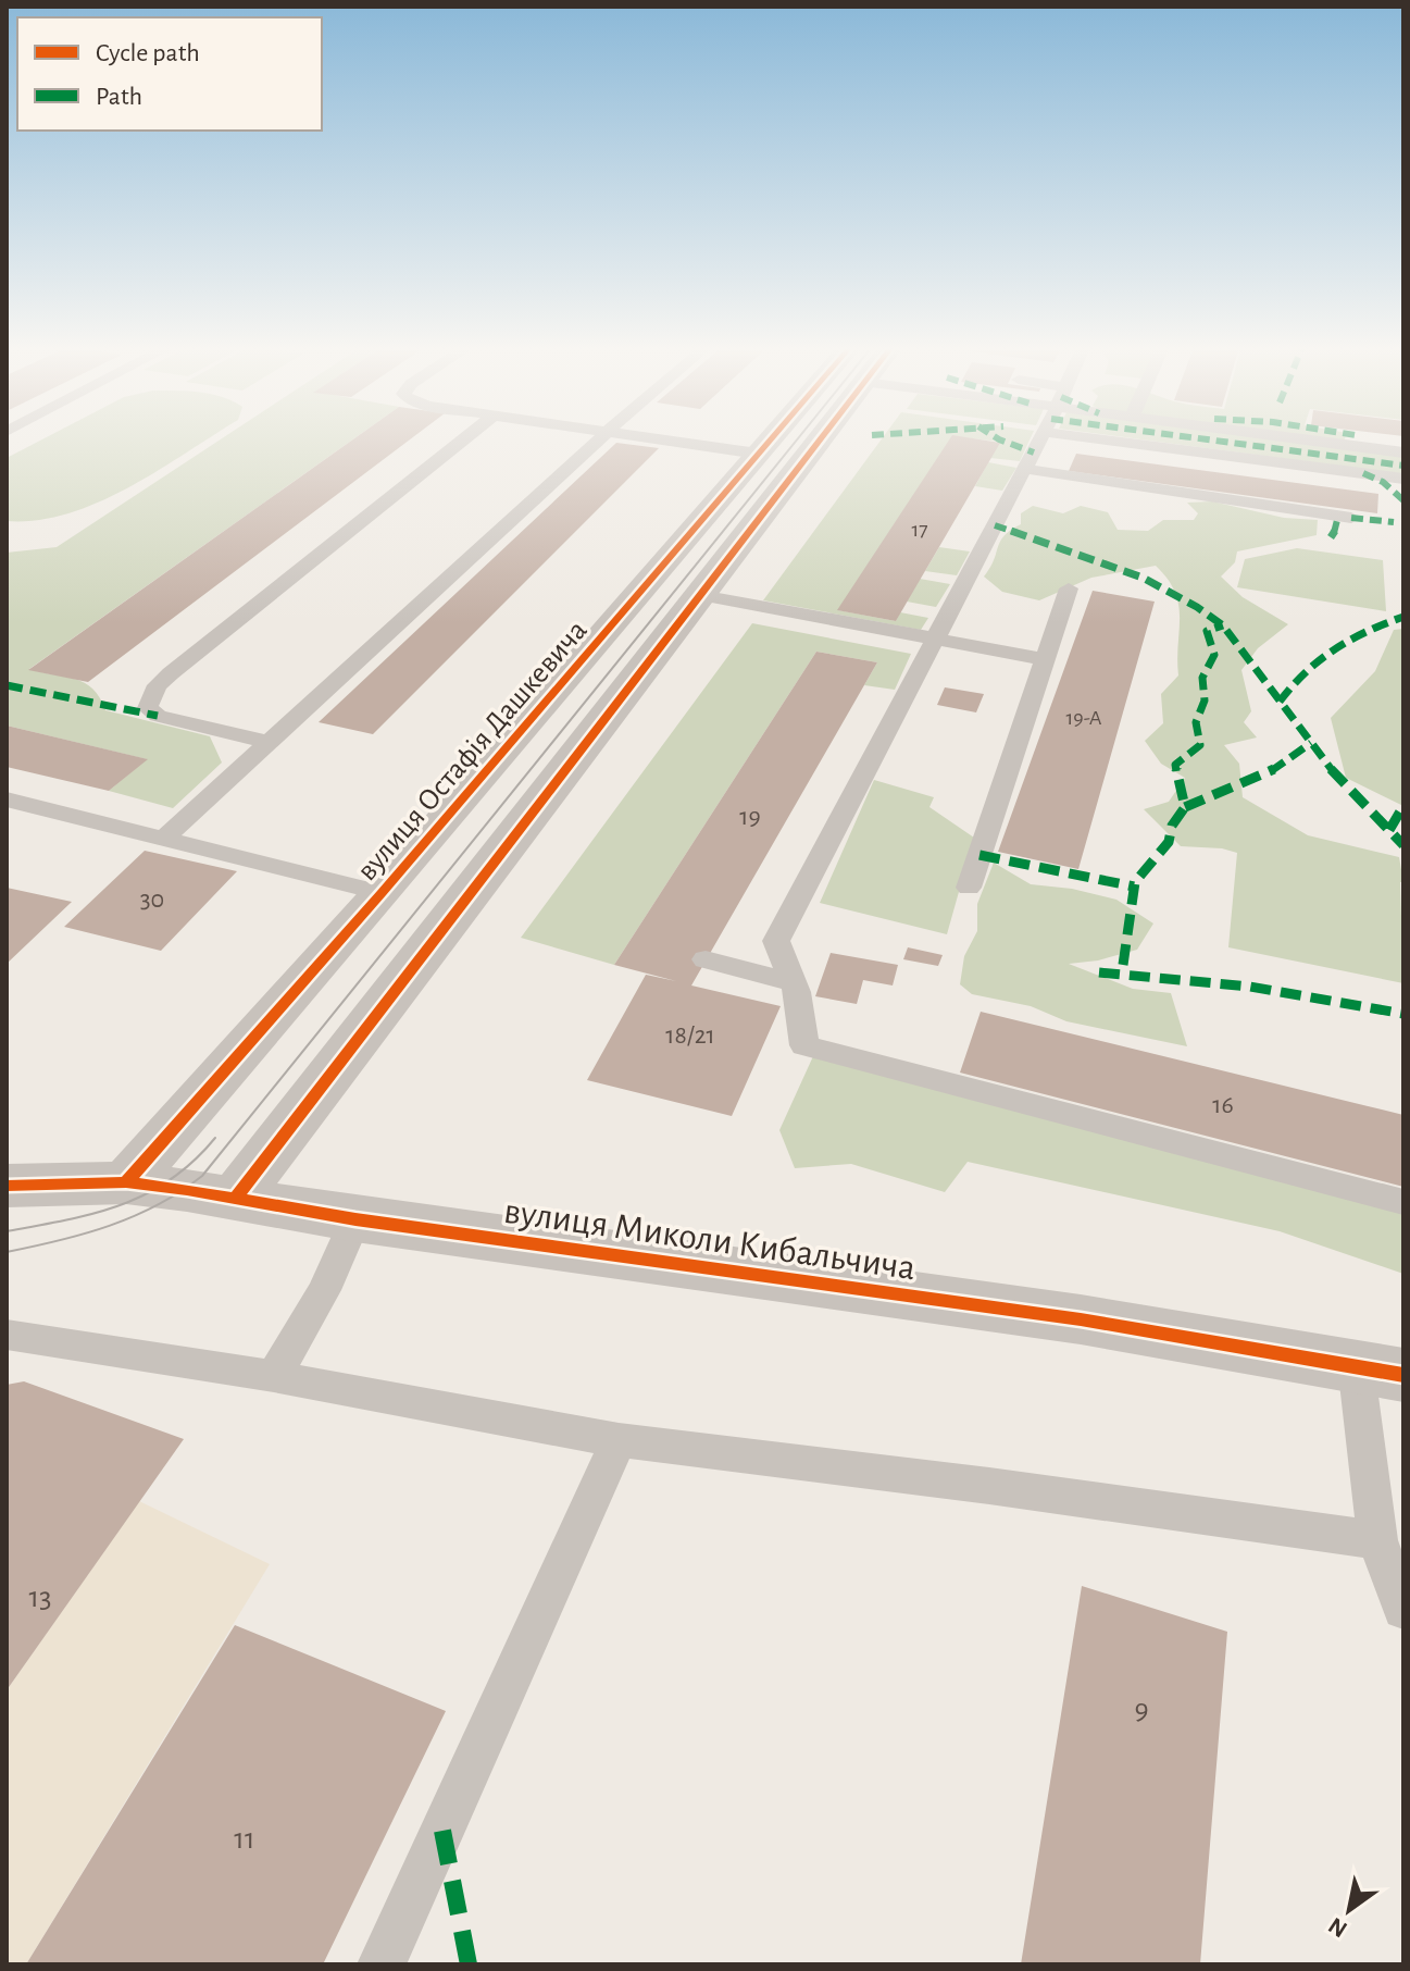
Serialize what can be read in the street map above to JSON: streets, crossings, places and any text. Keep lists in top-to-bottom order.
{
  "streets": {
    "street": ["вулиця Остафія Дашкевича", "вулиця Миколи Кибальчича"]
  },
  "crossings": [
    ["вулиця Остафія Дашкевича", "вулиця Миколи Кибальчича"]
  ],
  "house_numbers": [
    "17",
    "19-А",
    "19",
    "30",
    "18/21",
    "16",
    "13",
    "9",
    "11"
  ],
  "legend": ["Cycle path", "Path"],
  "north": "bottom left"
}
